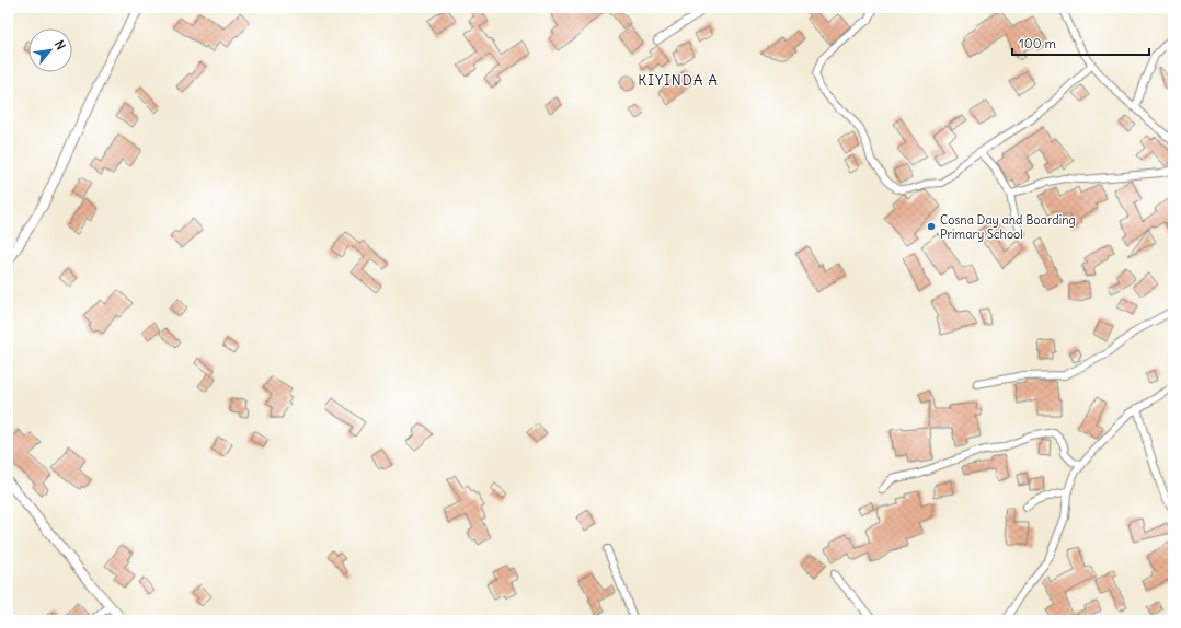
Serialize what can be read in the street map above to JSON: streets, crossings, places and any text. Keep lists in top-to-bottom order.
{
  "districts": ["KIYINDA A"],
  "places": ["Cosna Day and Boarding Primary School"],
  "scale_bar": "100 m",
  "north": "top right"
}
